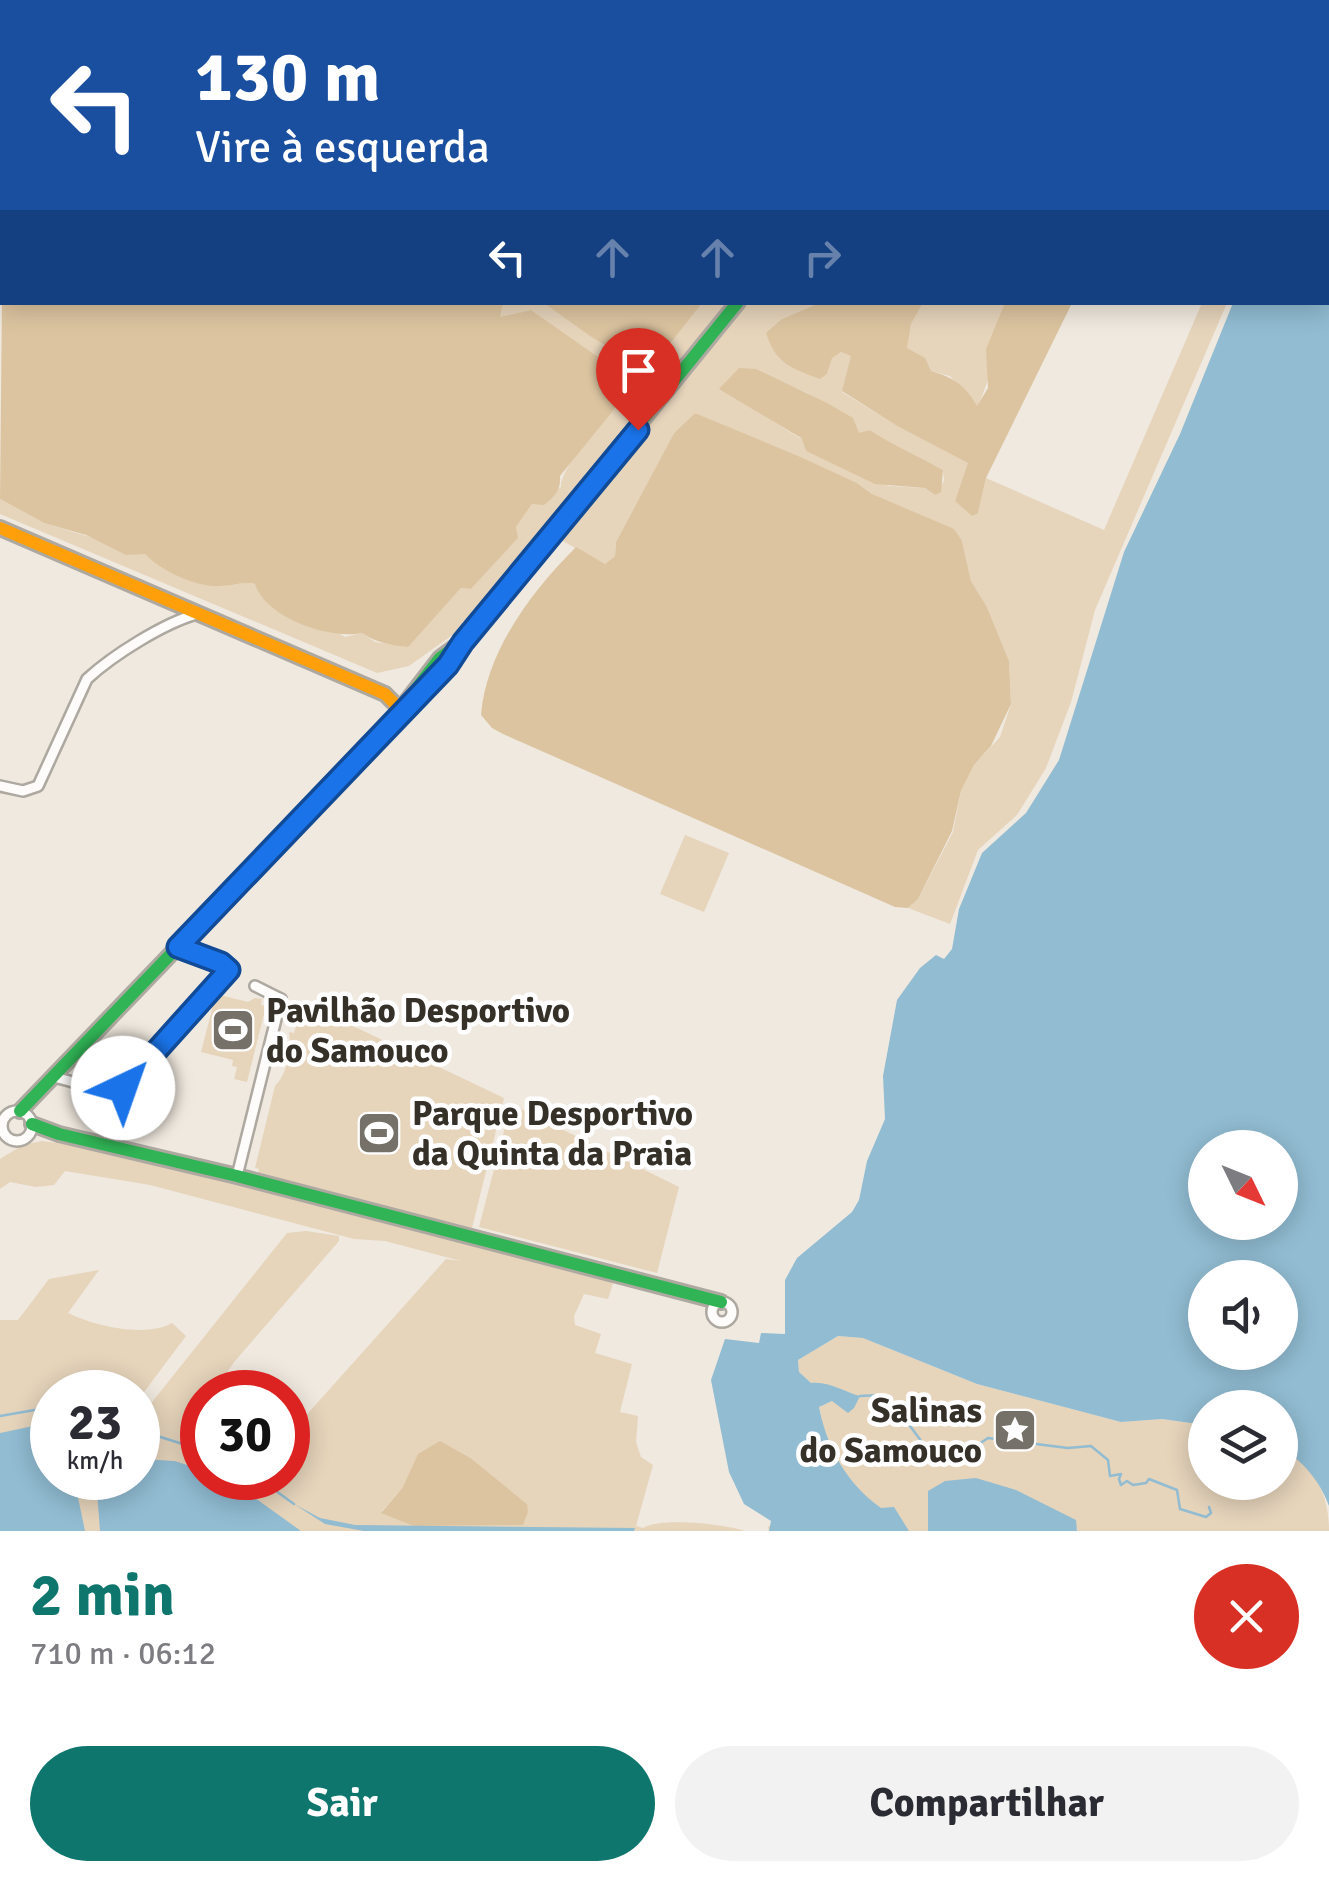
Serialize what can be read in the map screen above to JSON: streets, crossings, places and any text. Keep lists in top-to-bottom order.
{
  "places": {
    "sports": ["Pavilhão Desportivo do Samouco", "Parque Desportivo da Quinta da Praia"],
    "place": ["Salinas do Samouco"]
  },
  "north": "bottom right",
  "page": {
    "turn": ["130 m", "Vire à esquerda"],
    "speed": "23 km/h",
    "limit": "30",
    "heading": ["2 min", "710 m · 06:12"],
    "buttons": ["Sair", "Compartilhar"]
  }
}
